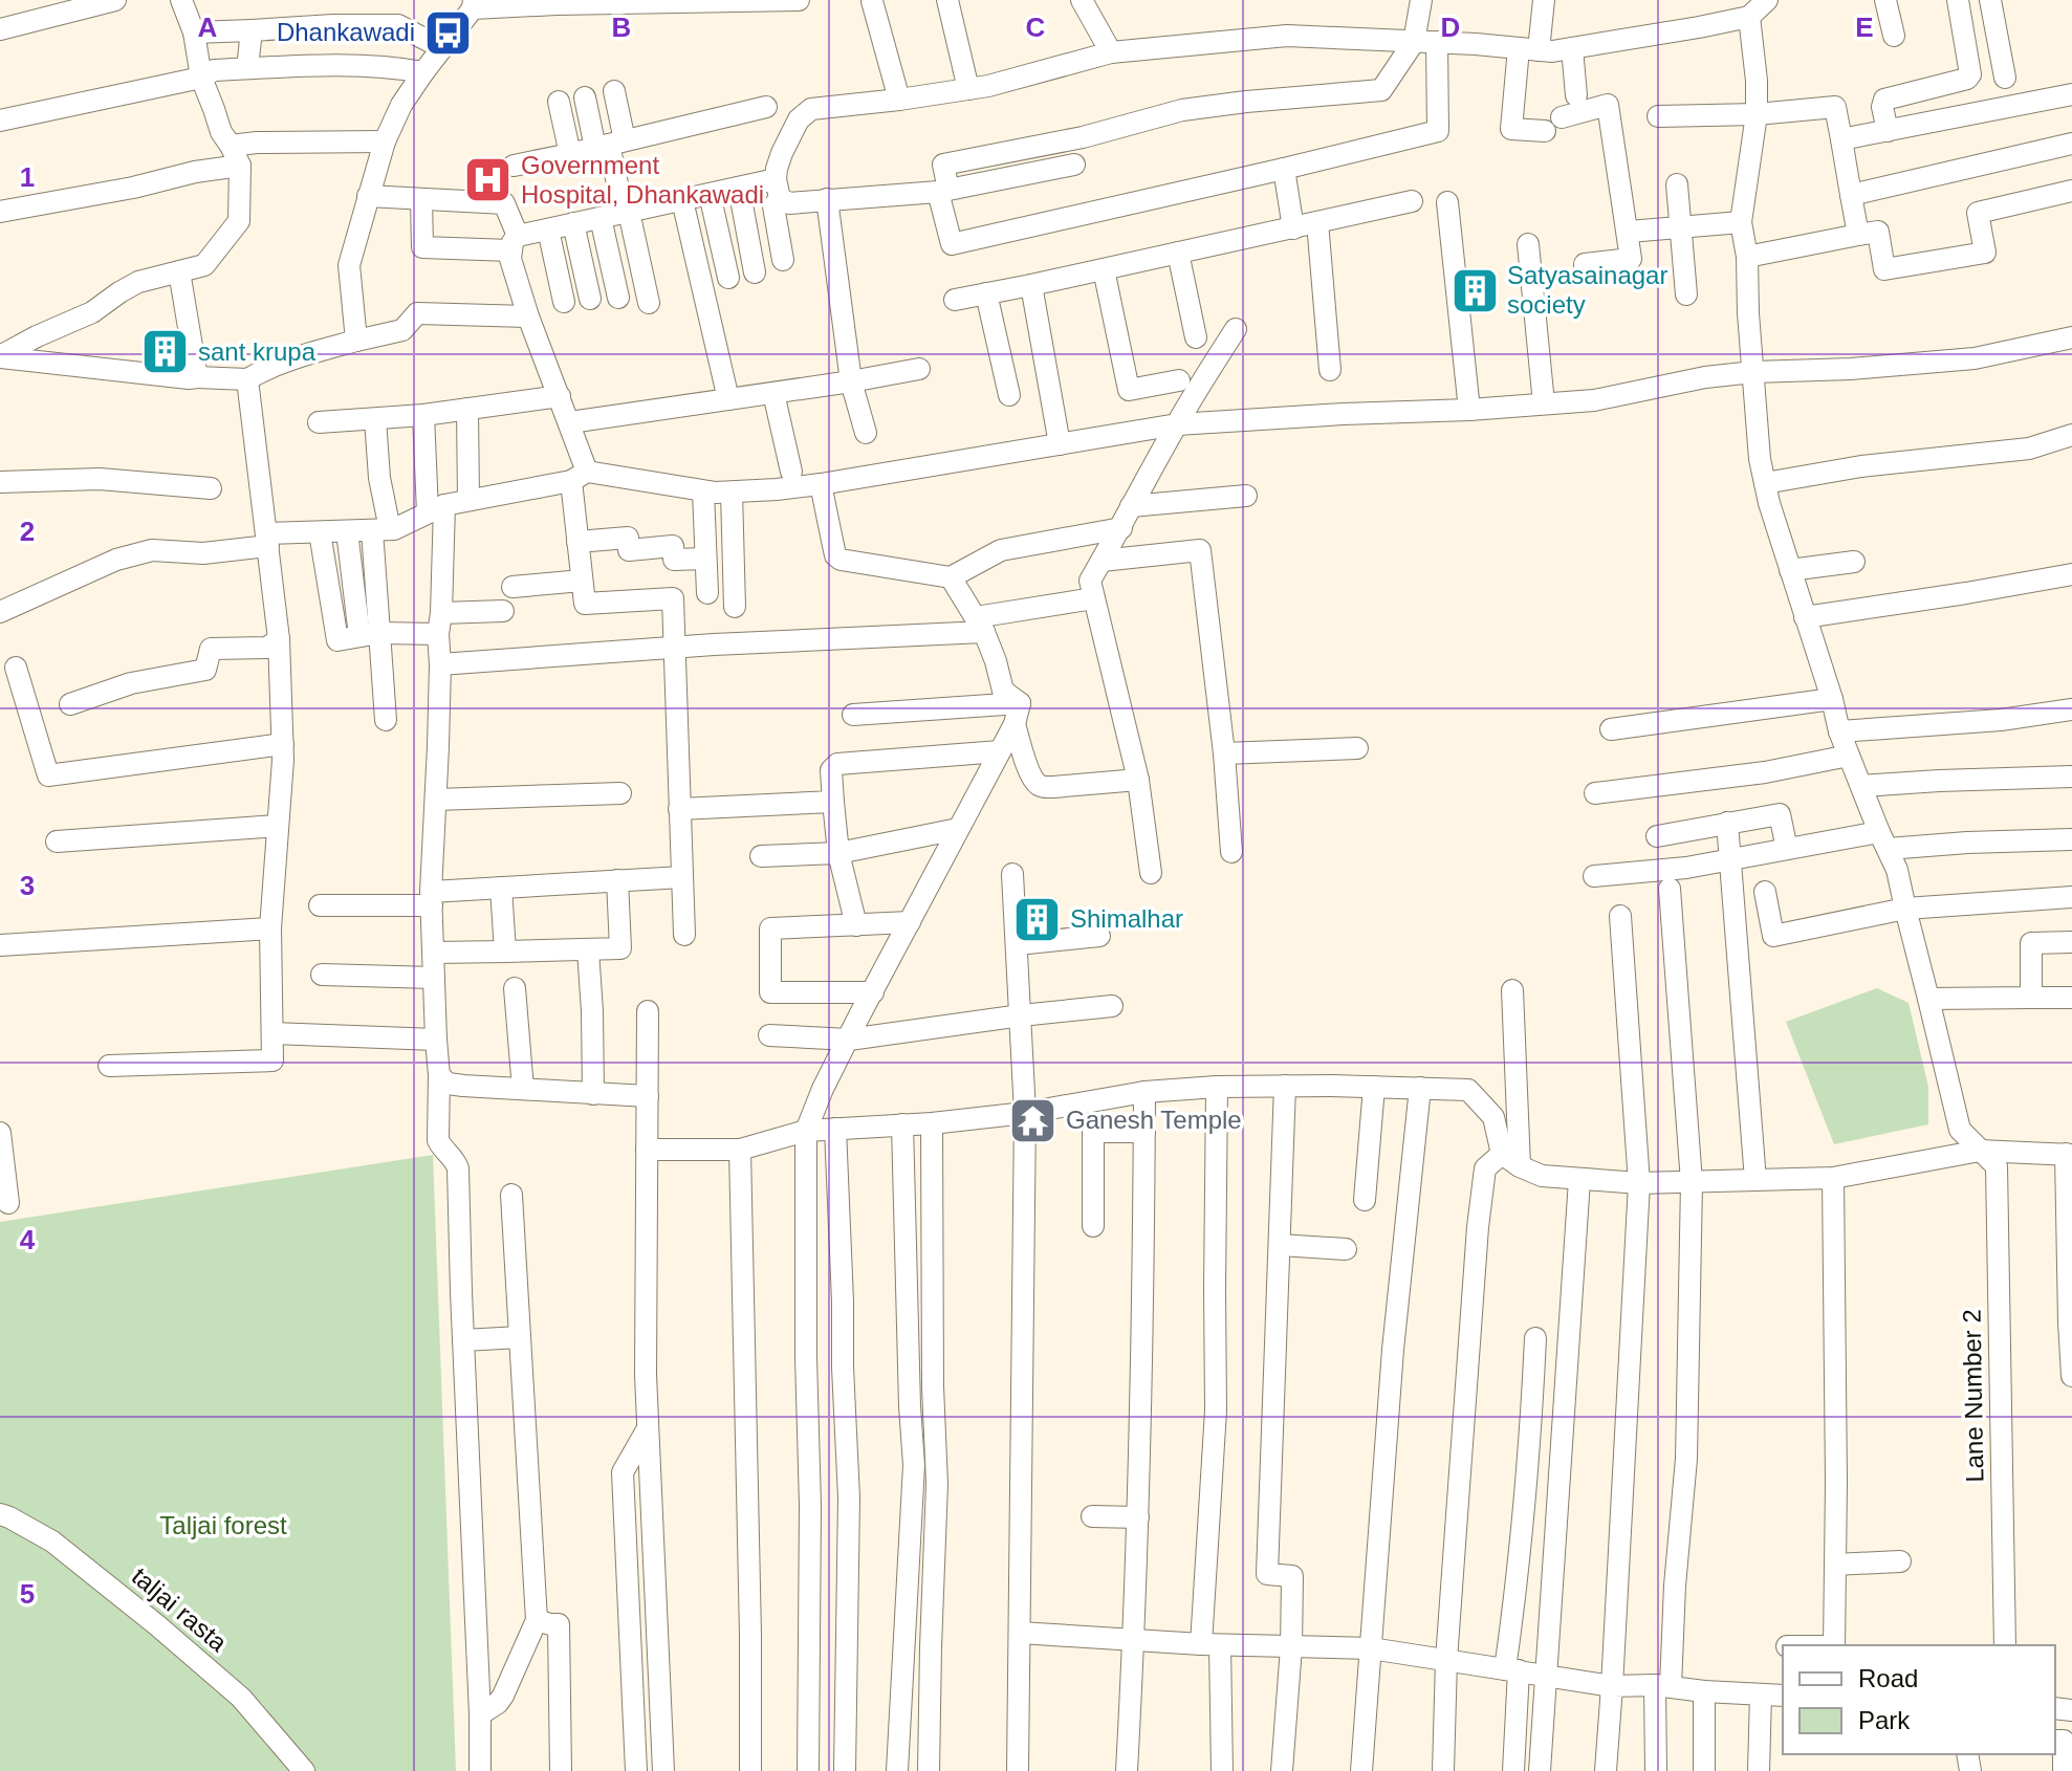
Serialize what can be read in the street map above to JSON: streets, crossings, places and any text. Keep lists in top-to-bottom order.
{
  "streets": {
    "street": ["Lane Number 2", "taljai rasta"]
  },
  "parks": ["Taljai forest"],
  "places": {
    "bus stop": ["Dhankawadi"],
    "hospital": ["Government Hospital, Dhankawadi"],
    "building": ["Satyasainagar society", "sant krupa", "Shimalhar"],
    "temple": ["Ganesh Temple"]
  },
  "legend": ["Road", "Park"],
  "grid": {
    "columns": [
      "A",
      "B",
      "C",
      "D",
      "E"
    ],
    "rows": [
      "1",
      "2",
      "3",
      "4",
      "5"
    ]
  }
}
